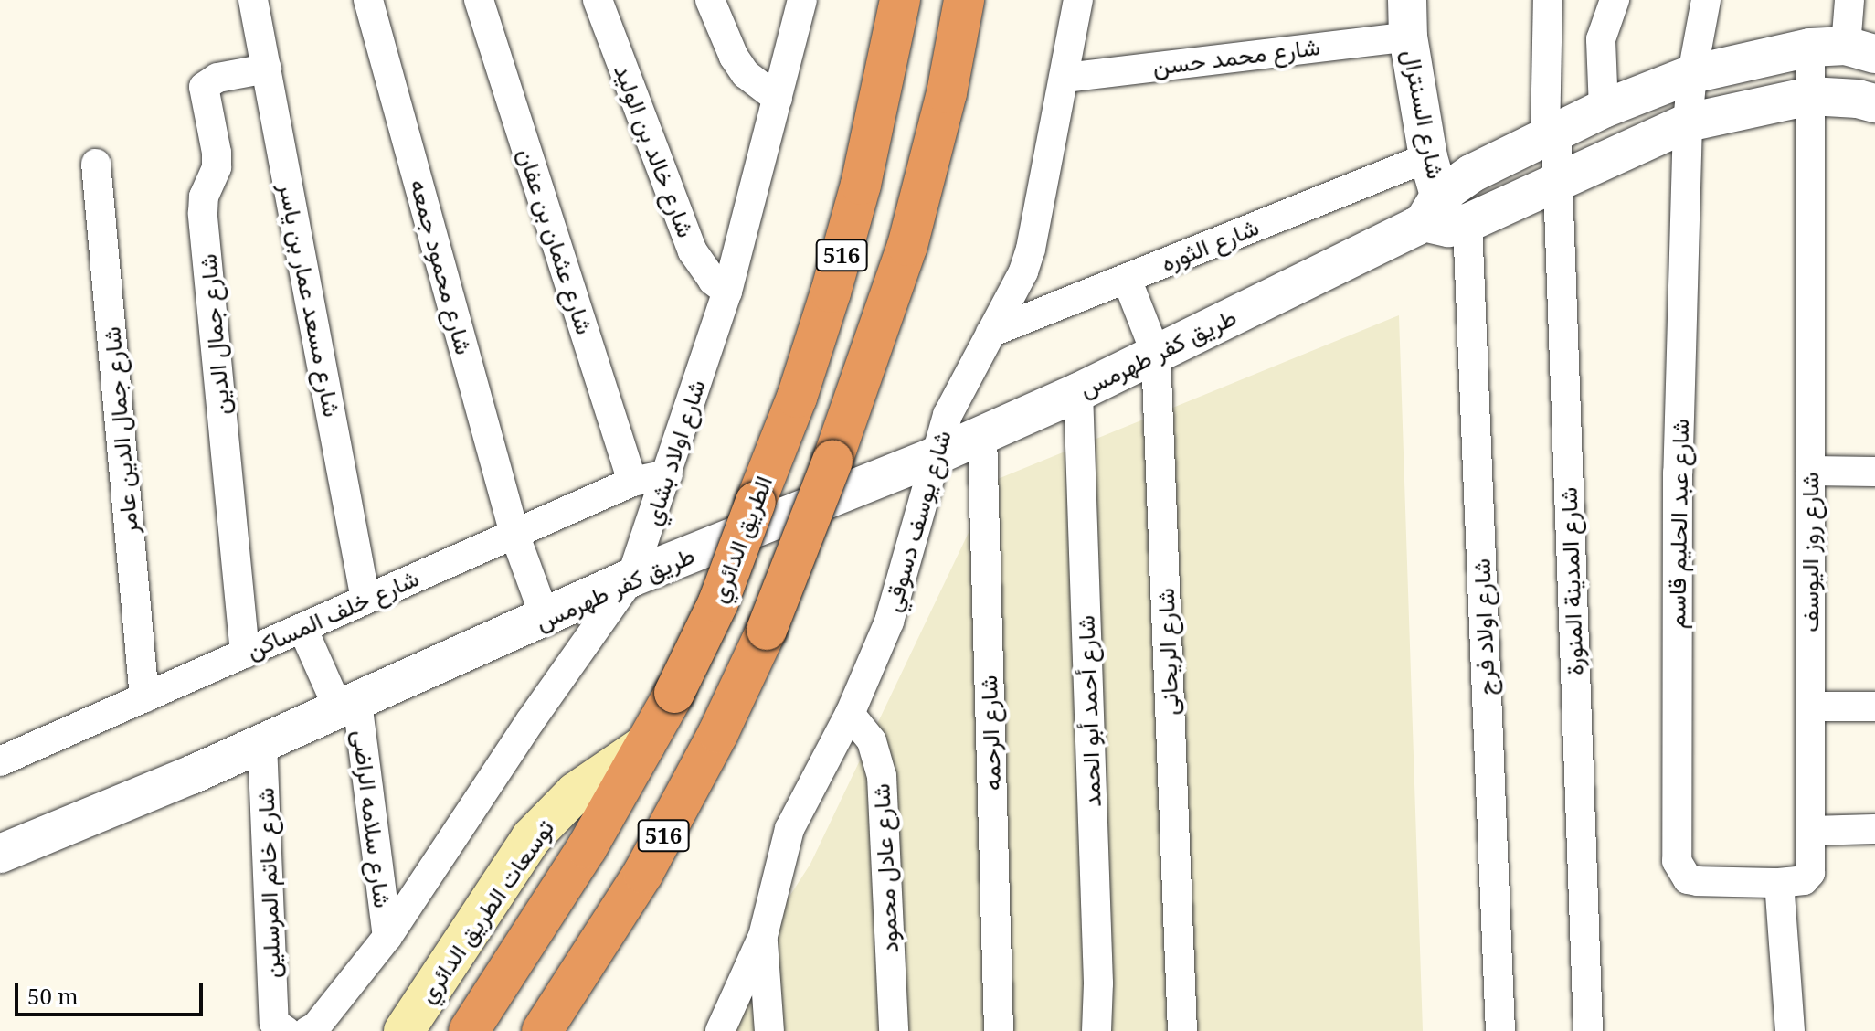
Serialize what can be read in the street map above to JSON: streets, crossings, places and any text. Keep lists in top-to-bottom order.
{
  "streets": {
    "highway": ["516", "الطريق الدائري"],
    "main road": ["توسعات الطريق الدائري"],
    "street": [
      "شارع محمد حسن",
      "شارع السنترال",
      "شارع خالد بن الوليد",
      "شارع عثمان بن عفان",
      "شارع الثوره",
      "شارع محمود جمعه",
      "شارع مسعد عمار بن ياسر",
      "شارع جمال الدين",
      "طريق كفر طهرمس",
      "شارع جمال الدين عامر",
      "شارع اولاد بشاي",
      "شارع يوسف دسوقي",
      "شارع عبد الحليم قاسم",
      "شارع روز اليوسف",
      "شارع المدينة المنورة",
      "شارع خلف المساكن",
      "شارع اولاد فرج",
      "شارع الريحانى",
      "شارع أحمد أبو الحمد",
      "شارع الرحمه",
      "شارع سلامه الراضى",
      "شارع عادل محمود",
      "شارع خاتم المرسلين"
    ]
  },
  "crossings": [
    ["شارع محمد حسن", "شارع السنترال"],
    ["شارع محمد حسن", "شارع يوسف دسوقي"],
    ["شارع السنترال", "شارع الثوره"],
    ["شارع السنترال", "طريق كفر طهرمس"],
    ["شارع السنترال", "شارع اولاد فرج"],
    ["شارع خالد بن الوليد", "شارع اولاد بشاي"],
    ["شارع عثمان بن عفان", "شارع خلف المساكن"],
    ["شارع الثوره", "شارع يوسف دسوقي"],
    ["شارع الثوره", "شارع الريحانى"],
    ["شارع محمود جمعه", "طريق كفر طهرمس"],
    ["شارع محمود جمعه", "شارع خلف المساكن"],
    ["شارع مسعد عمار بن ياسر", "شارع جمال الدين"],
    ["شارع مسعد عمار بن ياسر", "شارع خلف المساكن"],
    ["شارع جمال الدين", "شارع خلف المساكن"],
    ["طريق كفر طهرمس", "شارع اولاد بشاي"],
    ["طريق كفر طهرمس", "شارع يوسف دسوقي"],
    ["طريق كفر طهرمس", "شارع عبد الحليم قاسم"],
    ["طريق كفر طهرمس", "شارع روز اليوسف"],
    ["طريق كفر طهرمس", "شارع المدينة المنورة"],
    ["طريق كفر طهرمس", "شارع اولاد فرج"],
    ["طريق كفر طهرمس", "شارع الريحانى"],
    ["طريق كفر طهرمس", "شارع أحمد أبو الحمد"],
    ["طريق كفر طهرمس", "شارع الرحمه"],
    ["طريق كفر طهرمس", "شارع سلامه الراضى"],
    ["طريق كفر طهرمس", "شارع خاتم المرسلين"],
    ["شارع جمال الدين عامر", "شارع خلف المساكن"],
    ["شارع اولاد بشاي", "شارع خلف المساكن"],
    ["شارع اولاد بشاي", "شارع سلامه الراضى"],
    ["شارع يوسف دسوقي", "شارع عادل محمود"],
    ["شارع عبد الحليم قاسم", "شارع روز اليوسف"],
    ["الطريق الدائري", "توسعات الطريق الدائري"],
    ["شارع خلف المساكن", "شارع سلامه الراضى"]
  ],
  "scale_bar": "50 m"
}
